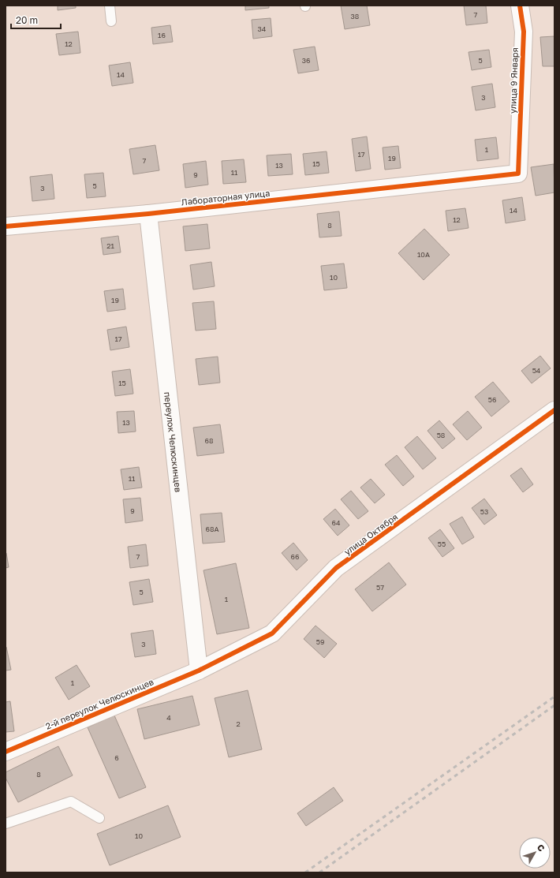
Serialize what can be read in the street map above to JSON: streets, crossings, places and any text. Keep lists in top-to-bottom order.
{
  "streets": {
    "street": [
      "улица 9 Января",
      "Лабораторная улица",
      "переулок Челюскинцев",
      "улица Октября",
      "2-й переулок Челюскинцев"
    ]
  },
  "crossings": [
    ["улица 9 Января", "Лабораторная улица"],
    ["Лабораторная улица", "переулок Челюскинцев"],
    ["переулок Челюскинцев", "улица Октября"],
    ["переулок Челюскинцев", "2-й переулок Челюскинцев"],
    ["улица Октября", "2-й переулок Челюскинцев"]
  ],
  "house_numbers": [
    "7",
    "38",
    "34",
    "16",
    "12",
    "36",
    "5",
    "14",
    "3",
    "1",
    "17",
    "19",
    "7",
    "15",
    "13",
    "11",
    "9",
    "5",
    "3",
    "14",
    "12",
    "8",
    "21",
    "10А",
    "10",
    "19",
    "17",
    "54",
    "15",
    "56",
    "13",
    "58",
    "68",
    "11",
    "9",
    "53",
    "64",
    "68А",
    "55",
    "7",
    "66",
    "57",
    "5",
    "1",
    "59",
    "3",
    "1",
    "4",
    "2",
    "6",
    "8",
    "10"
  ],
  "scale_bar": "20 m",
  "north": "top right"
}
